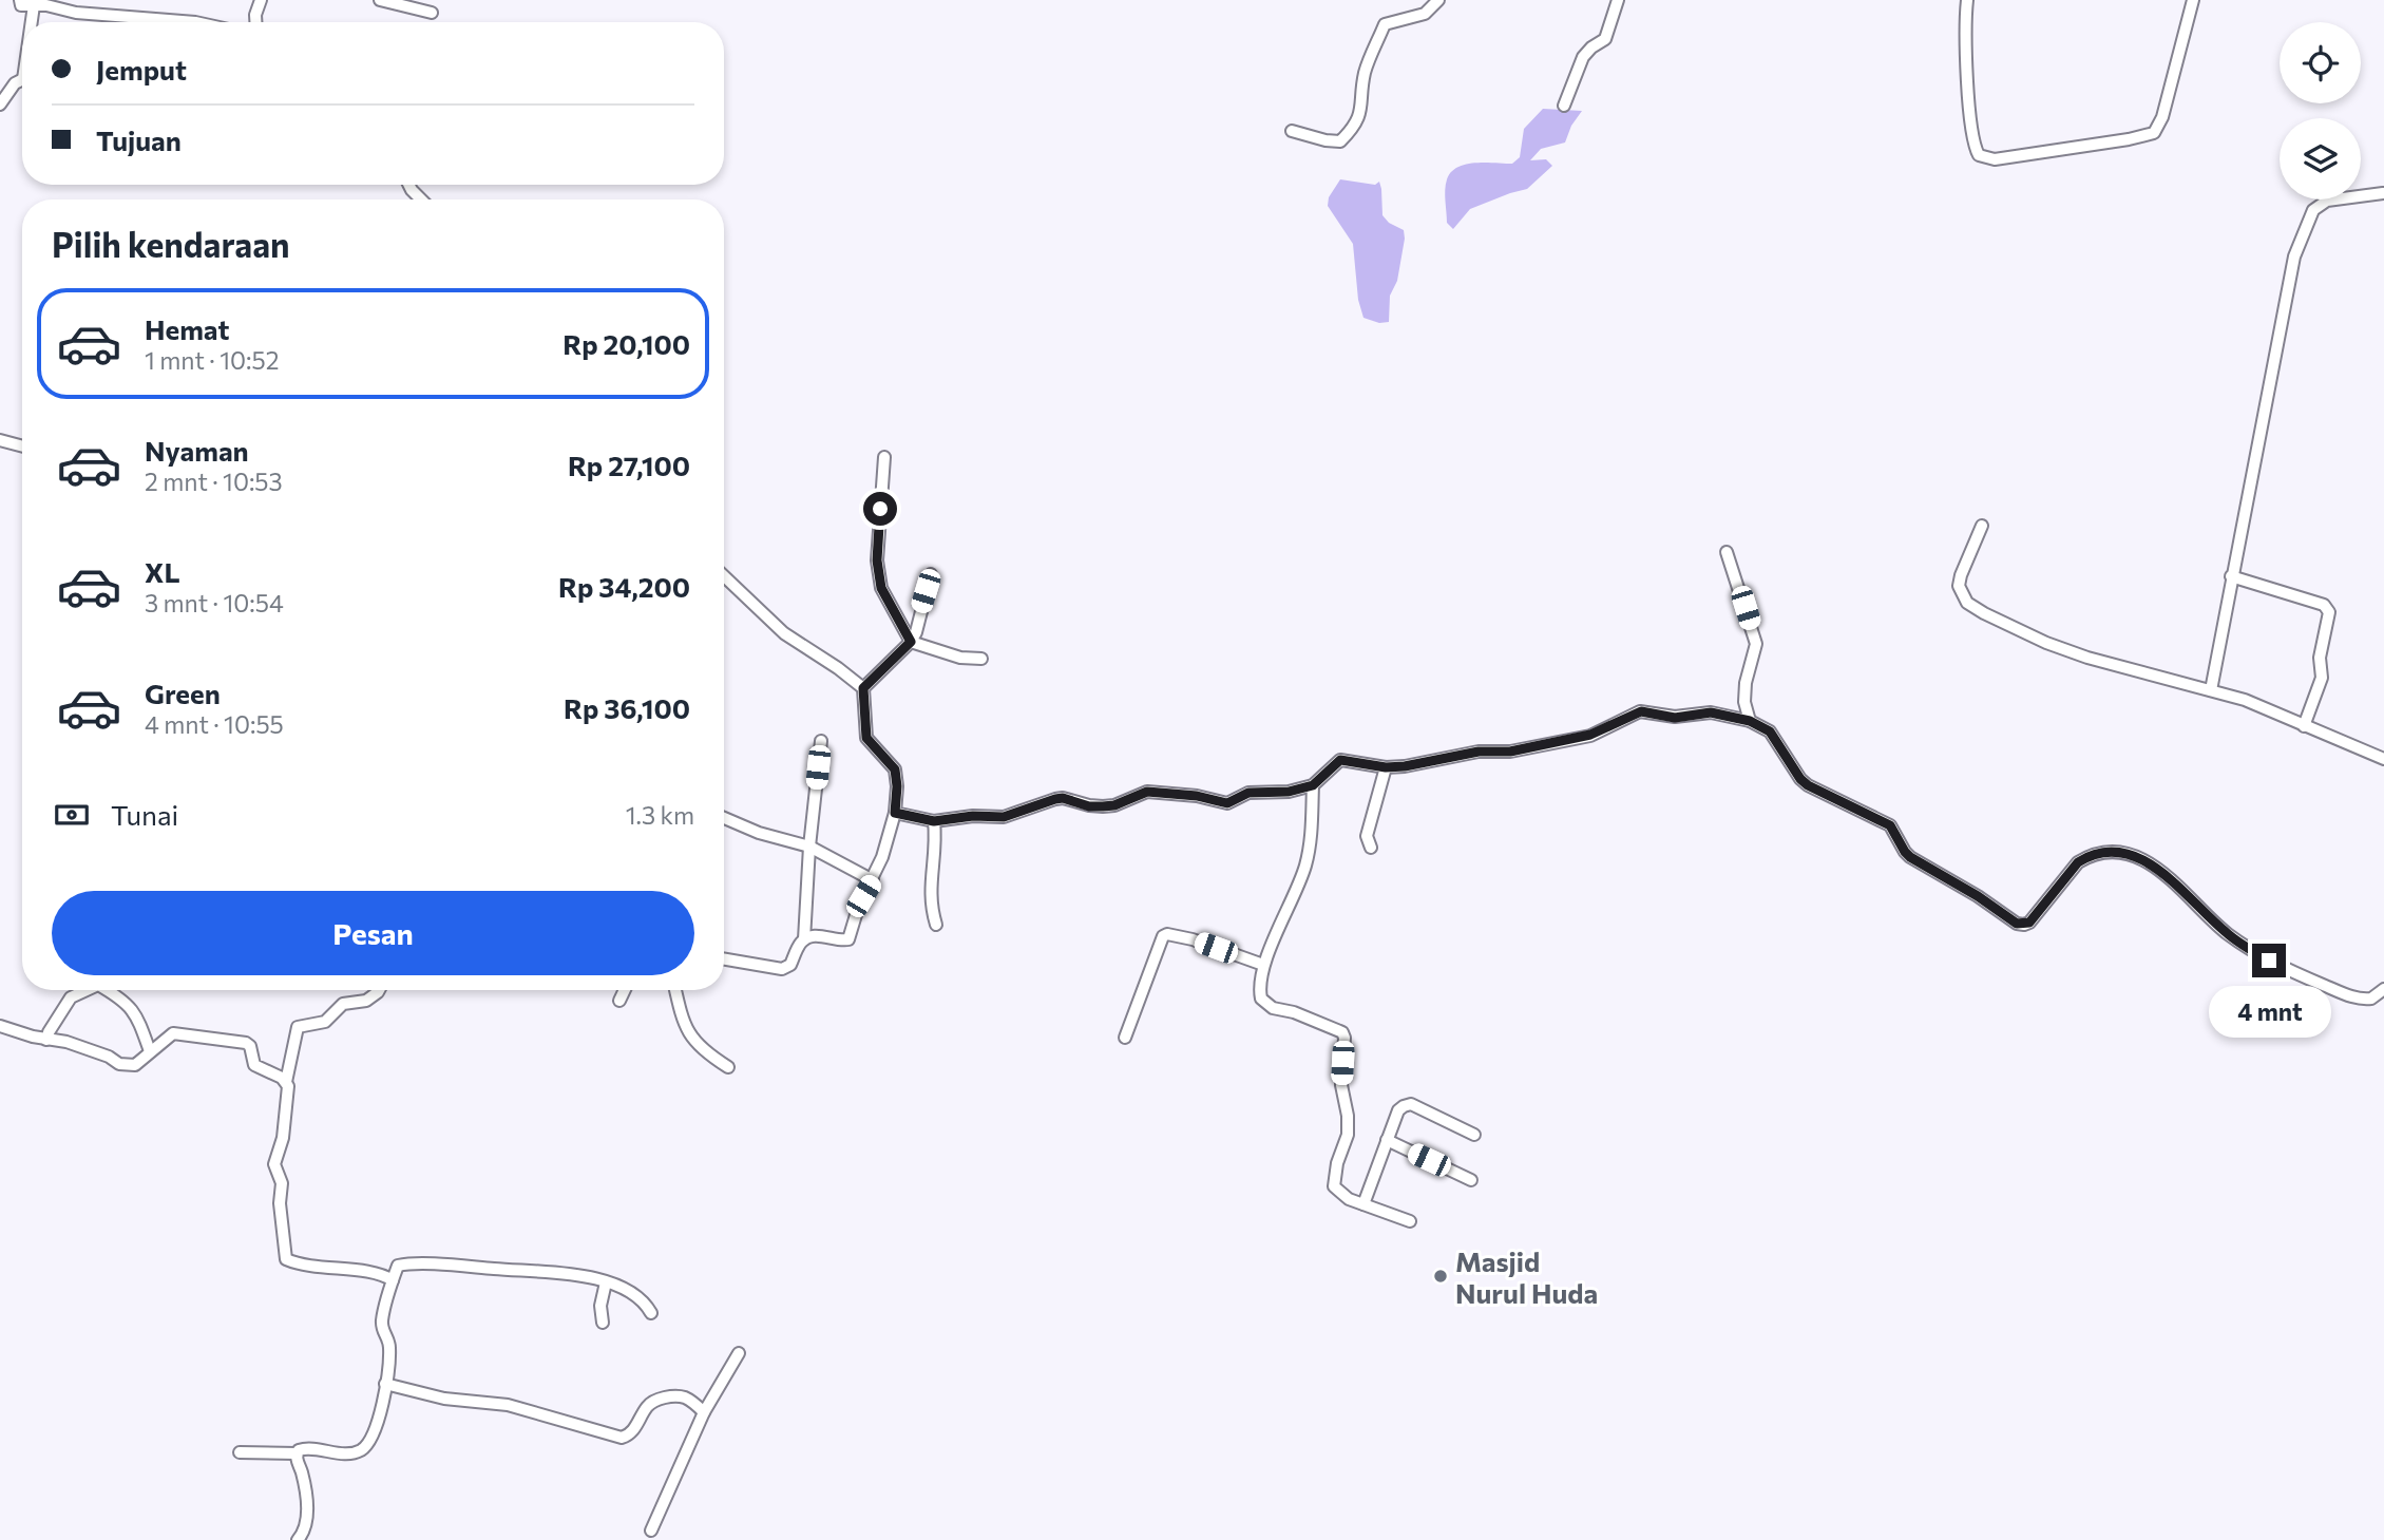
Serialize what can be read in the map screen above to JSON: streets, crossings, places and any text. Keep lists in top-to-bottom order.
{
  "places": ["Masjid Nurul Huda"],
  "page": {
    "banner": ["Jemput", "Tujuan"],
    "heading": "Pilih kendaraan",
    "list": [
      {
        "name": "Hemat",
        "note": "1 mnt · 10:52",
        "value": "Rp 20,100"
      },
      {
        "name": "Nyaman",
        "note": "2 mnt · 10:53",
        "value": "Rp 27,100"
      },
      {
        "name": "XL",
        "note": "3 mnt · 10:54",
        "value": "Rp 34,200"
      },
      {
        "name": "Green",
        "note": "4 mnt · 10:55",
        "value": "Rp 36,100"
      }
    ],
    "pay": ["Tunai", "1.3 km"],
    "buttons": "Pesan",
    "bubble": "4 mnt"
  }
}
